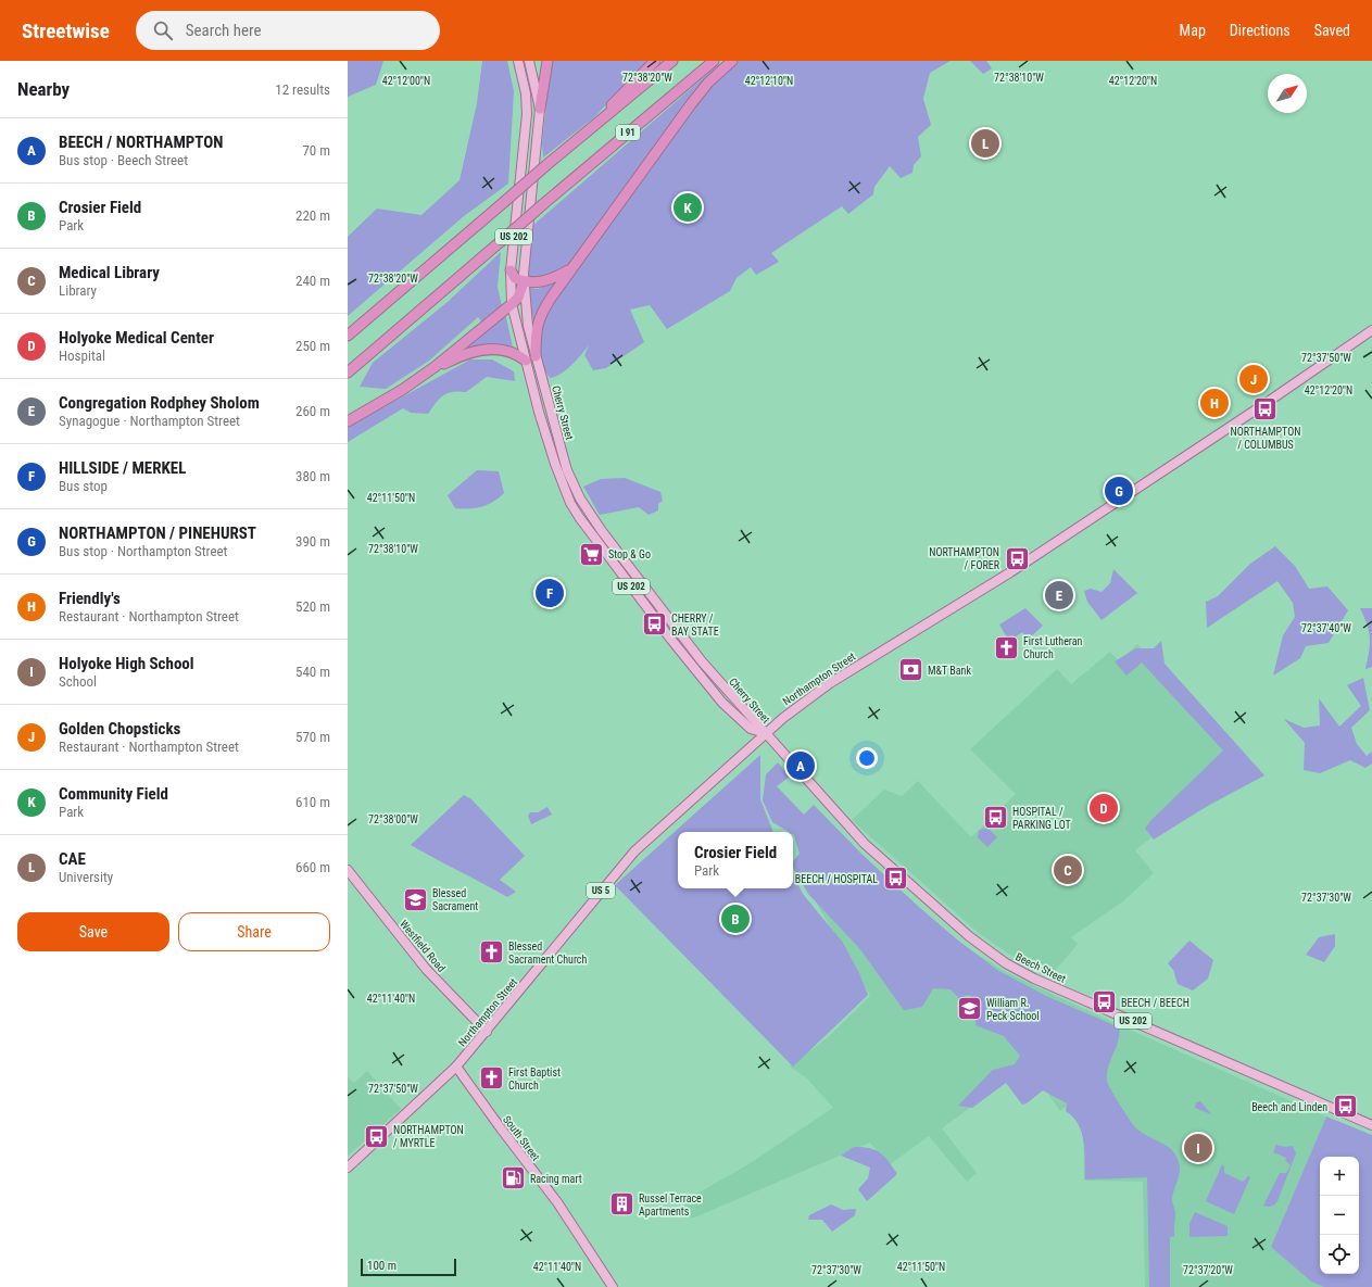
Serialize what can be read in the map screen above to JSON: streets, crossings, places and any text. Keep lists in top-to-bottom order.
{
  "streets": {
    "highway": ["I 91"],
    "main road": [
      "US 202",
      "Cherry Street",
      "Northampton Street",
      "US 5",
      "Westfield Road",
      "Beech Street",
      "South Street"
    ]
  },
  "crossings": [
    ["Cherry Street", "Northampton Street"],
    ["Cherry Street", "Beech Street"],
    ["Northampton Street", "Westfield Road"],
    ["Northampton Street", "Beech Street"],
    ["Northampton Street", "South Street"]
  ],
  "places": {
    "bus stop": [
      "NORTHAMPTON / COLUMBUS",
      "NORTHAMPTON / FORER",
      "CHERRY / BAY STATE",
      "HOSPITAL / PARKING LOT",
      "BEECH / HOSPITAL",
      "BEECH / BEECH",
      "Beech and Linden",
      "NORTHAMPTON / MYRTLE"
    ],
    "supermarket": ["Stop & Go"],
    "church": ["First Lutheran Church", "Blessed Sacrament Church", "First Baptist Church"],
    "bank": ["M&T Bank"],
    "school or university": ["Blessed Sacrament", "William R. Peck School"],
    "fuel station": ["Racing mart"],
    "building": ["Russel Terrace Apartments"]
  },
  "scale_bar": "100 m",
  "north": "top right",
  "page": {
    "header": "Streetwise",
    "search": "Search here",
    "nav": ["Map", "Directions", "Saved"],
    "heading": ["Nearby", "12 results"],
    "list": [
      {
        "mark": "A",
        "name": "BEECH / NORTHAMPTON",
        "note": "Bus stop · Beech Street",
        "value": "70 m"
      },
      {
        "mark": "B",
        "name": "Crosier Field",
        "note": "Park",
        "value": "220 m"
      },
      {
        "mark": "C",
        "name": "Medical Library",
        "note": "Library",
        "value": "240 m"
      },
      {
        "mark": "D",
        "name": "Holyoke Medical Center",
        "note": "Hospital",
        "value": "250 m"
      },
      {
        "mark": "E",
        "name": "Congregation Rodphey Sholom",
        "note": "Synagogue · Northampton Street",
        "value": "260 m"
      },
      {
        "mark": "F",
        "name": "HILLSIDE / MERKEL",
        "note": "Bus stop",
        "value": "380 m"
      },
      {
        "mark": "G",
        "name": "NORTHAMPTON / PINEHURST",
        "note": "Bus stop · Northampton Street",
        "value": "390 m"
      },
      {
        "mark": "H",
        "name": "Friendly's",
        "note": "Restaurant · Northampton Street",
        "value": "520 m"
      },
      {
        "mark": "I",
        "name": "Holyoke High School",
        "note": "School",
        "value": "540 m"
      },
      {
        "mark": "J",
        "name": "Golden Chopsticks",
        "note": "Restaurant · Northampton Street",
        "value": "570 m"
      },
      {
        "mark": "K",
        "name": "Community Field",
        "note": "Park",
        "value": "610 m"
      },
      {
        "mark": "L",
        "name": "CAE",
        "note": "University",
        "value": "660 m"
      }
    ],
    "pins": [
      "L",
      "K",
      "J",
      "H",
      "G",
      "F",
      "E",
      "A",
      "D",
      "C",
      "B",
      "I"
    ],
    "popup": ["Crosier Field", "Park"],
    "buttons": ["Save", "Share"],
    "map_buttons": ["+", "−"],
    "scale": "100 m"
  },
  "coordinates": [
    "72°38'20\"W",
    "72°38'10\"W",
    "42°12'00\"N",
    "42°12'10\"N",
    "42°12'20\"N",
    "72°37'50\"W",
    "42°11'50\"N",
    "72°37'40\"W",
    "72°38'00\"W",
    "72°37'30\"W",
    "42°11'40\"N",
    "72°37'20\"W"
  ]
}
